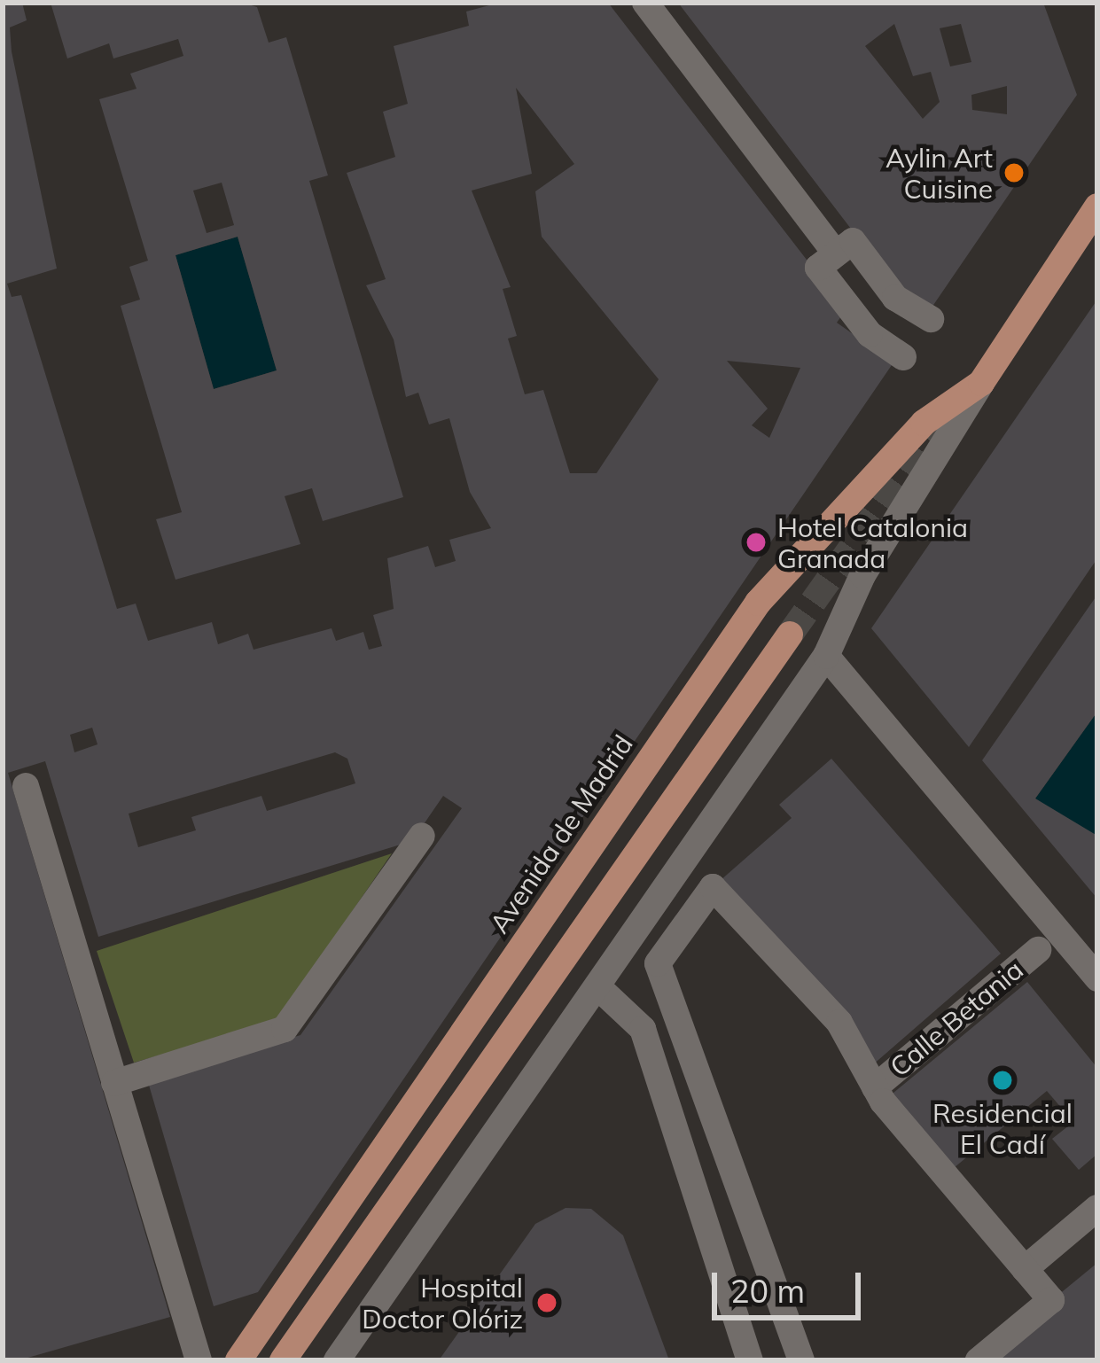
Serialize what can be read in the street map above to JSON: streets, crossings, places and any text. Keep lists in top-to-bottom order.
{
  "streets": {
    "main road": ["Avenida de Madrid"],
    "street": ["Calle Betania"]
  },
  "places": [
    "Aylin Art Cuisine",
    "Hotel Catalonia Granada",
    "Residencial El Cadí",
    "Hospital Doctor Olóriz"
  ],
  "scale_bar": "20 m"
}
